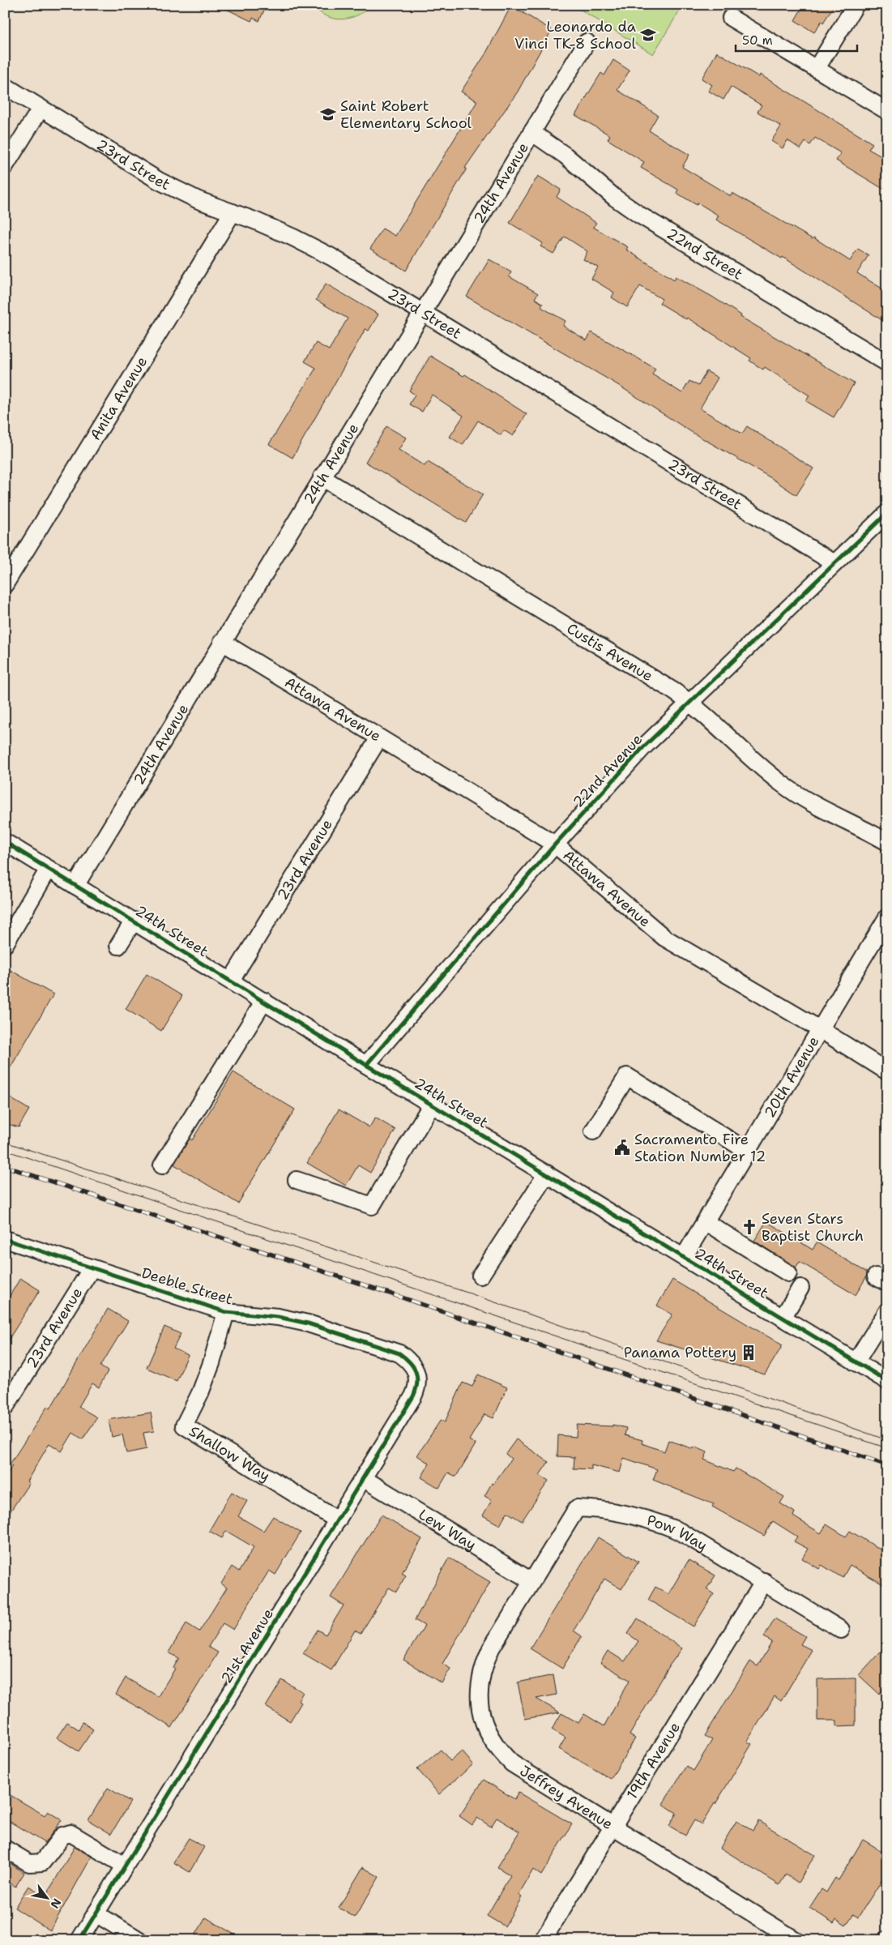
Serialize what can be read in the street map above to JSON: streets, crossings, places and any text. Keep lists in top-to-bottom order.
{
  "streets": {
    "street": [
      "23rd Street",
      "24th Avenue",
      "22nd Street",
      "Anita Avenue",
      "Custis Avenue",
      "Attawa Avenue",
      "22nd Avenue",
      "23rd Avenue",
      "24th Street",
      "20th Avenue",
      "Deeble Street",
      "Shallow Way",
      "Lew Way",
      "Pow Way",
      "21st Avenue",
      "19th Avenue",
      "Jeffrey Avenue"
    ]
  },
  "crossings": [
    ["23rd Street", "24th Avenue"],
    ["23rd Street", "Anita Avenue"],
    ["23rd Street", "22nd Avenue"],
    ["24th Avenue", "22nd Street"],
    ["24th Avenue", "Custis Avenue"],
    ["24th Avenue", "Attawa Avenue"],
    ["24th Avenue", "24th Street"],
    ["Custis Avenue", "22nd Avenue"],
    ["Attawa Avenue", "22nd Avenue"],
    ["Attawa Avenue", "23rd Avenue"],
    ["Attawa Avenue", "20th Avenue"],
    ["22nd Avenue", "24th Street"],
    ["23rd Avenue", "24th Street"],
    ["23rd Avenue", "Deeble Street"],
    ["24th Street", "20th Avenue"],
    ["Deeble Street", "Shallow Way"],
    ["Deeble Street", "21st Avenue"],
    ["Shallow Way", "21st Avenue"],
    ["Lew Way", "Pow Way"],
    ["Lew Way", "21st Avenue"],
    ["Lew Way", "Jeffrey Avenue"],
    ["Pow Way", "19th Avenue"],
    ["Pow Way", "Jeffrey Avenue"],
    ["19th Avenue", "Jeffrey Avenue"]
  ],
  "places": {
    "school or university": ["Leonardo da Vinci TK-8 School", "Saint Robert Elementary School"],
    "public building": ["Sacramento Fire Station Number 12"],
    "church": ["Seven Stars Baptist Church"],
    "building": ["Panama Pottery"]
  },
  "scale_bar": "50 m",
  "north": "bottom right"
}
